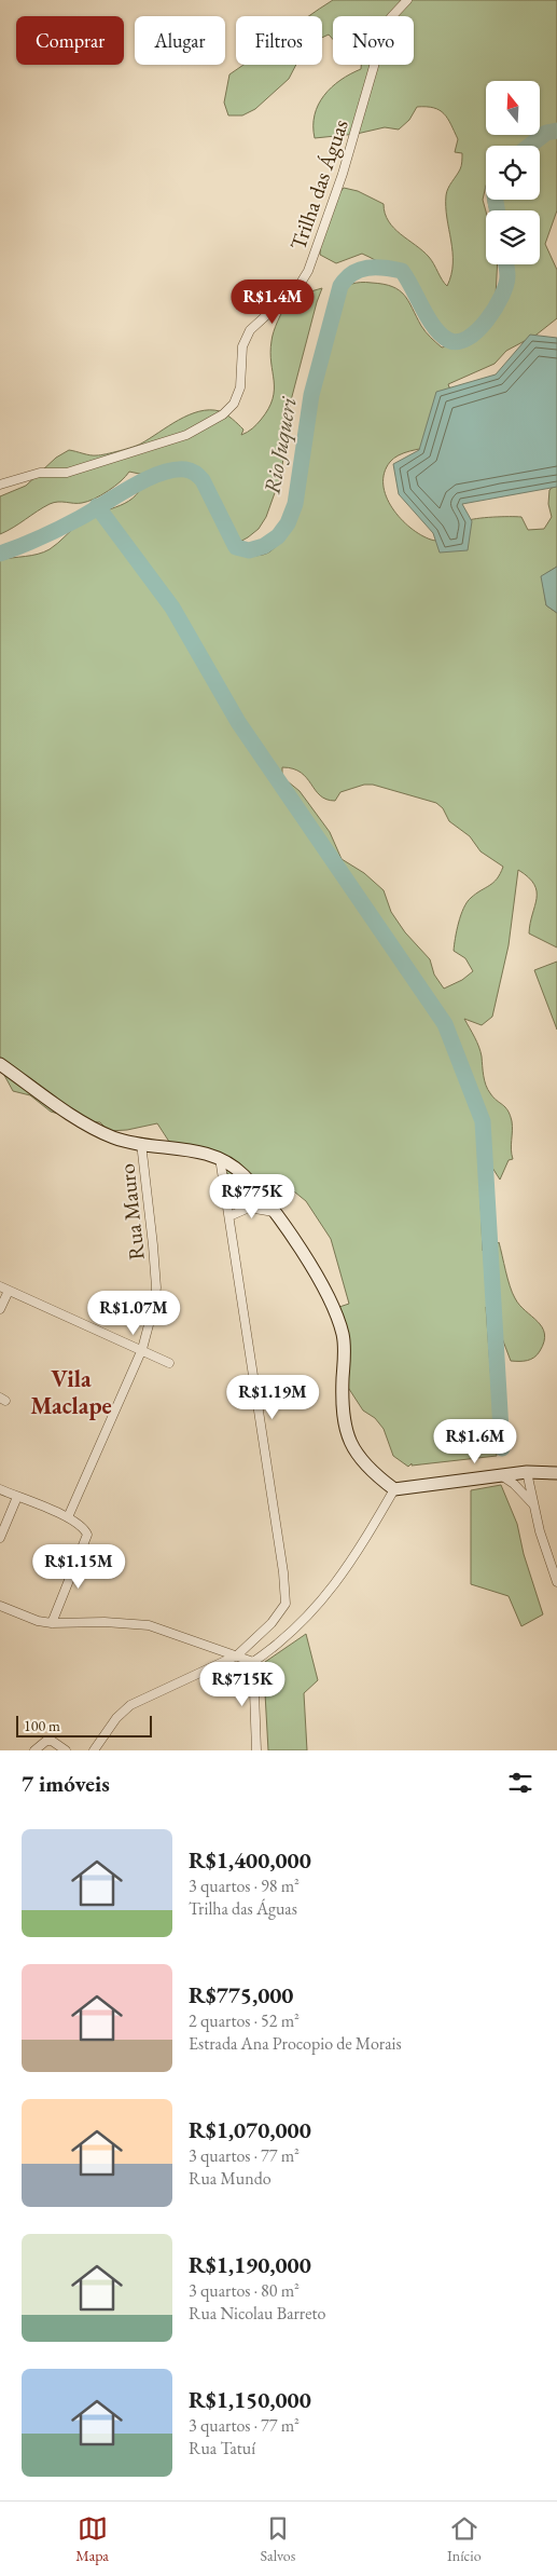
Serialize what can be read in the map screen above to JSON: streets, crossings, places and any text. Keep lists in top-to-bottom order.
{
  "streets": {
    "street": ["Trilha das Águas", "Rua Mauro"]
  },
  "districts": ["Vila Maclape"],
  "water": ["Rio Juqueri"],
  "scale_bar": "100 m",
  "north": "top",
  "page": {
    "chip": [
      "Comprar",
      "Alugar",
      "Filtros",
      "Novo"
    ],
    "price": [
      "R$1.4M",
      "R$775K",
      "R$1.07M",
      "R$1.19M",
      "R$1.6M",
      "R$1.15M",
      "R$715K"
    ],
    "scale": "100 m",
    "heading": "7 imóveis",
    "list": [
      {
        "name": "R$1,400,000",
        "note": "3 quartos · 98 m² · Trilha das Águas"
      },
      {
        "name": "R$775,000",
        "note": "2 quartos · 52 m² · Estrada Ana Procopio de Morais"
      },
      {
        "name": "R$1,070,000",
        "note": "3 quartos · 77 m² · Rua Mundo"
      },
      {
        "name": "R$1,190,000",
        "note": "3 quartos · 80 m² · Rua Nicolau Barreto"
      },
      {
        "name": "R$1,150,000",
        "note": "3 quartos · 77 m² · Rua Tatuí"
      }
    ],
    "tabs": ["Mapa", "Salvos", "Início"]
  }
}
